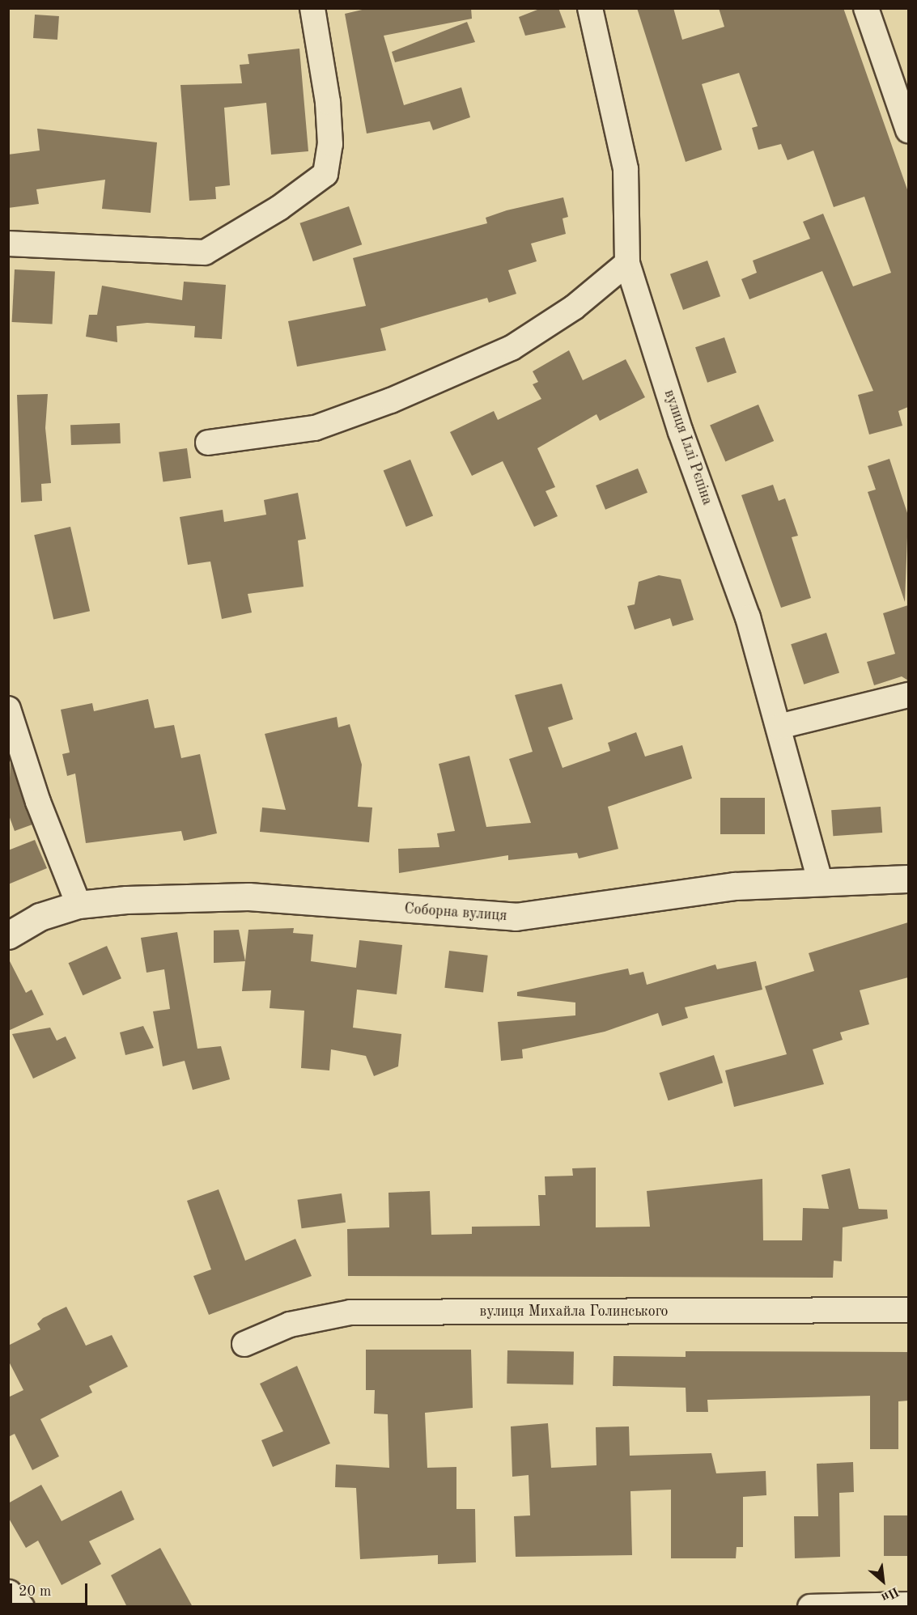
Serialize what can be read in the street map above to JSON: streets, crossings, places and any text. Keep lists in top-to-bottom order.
{
  "streets": {
    "street": ["вулиця Іллі Рєпіна", "Соборна вулиця", "вулиця Михайла Голинського"]
  },
  "crossings": [
    ["вулиця Іллі Рєпіна", "Соборна вулиця"]
  ],
  "scale_bar": "20 m",
  "north": "bottom right"
}
